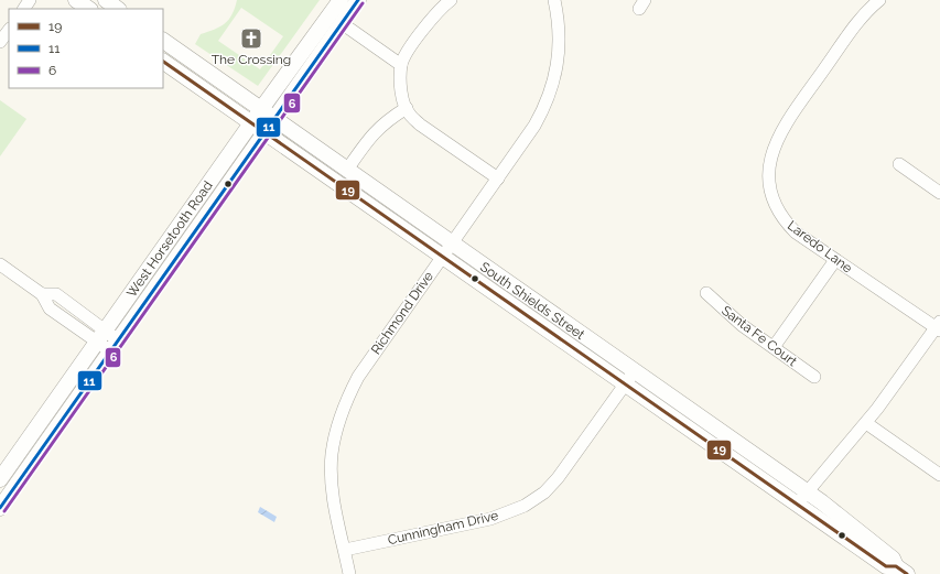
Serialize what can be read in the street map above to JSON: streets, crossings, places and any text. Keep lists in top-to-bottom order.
{
  "streets": {
    "main road": ["West Horsetooth Road", "South Shields Street"],
    "street": [
      "Laredo Lane",
      "Richmond Drive",
      "Santa Fe Court",
      "Cunningham Drive"
    ]
  },
  "crossings": [
    ["West Horsetooth Road", "South Shields Street"],
    ["South Shields Street", "Richmond Drive"],
    ["South Shields Street", "Cunningham Drive"],
    ["Richmond Drive", "Cunningham Drive"]
  ],
  "places": {
    "church": ["The Crossing"]
  },
  "lines": ["transit line 11", "transit line 6", "transit line 19"],
  "legend": ["19", "11", "6"]
}
